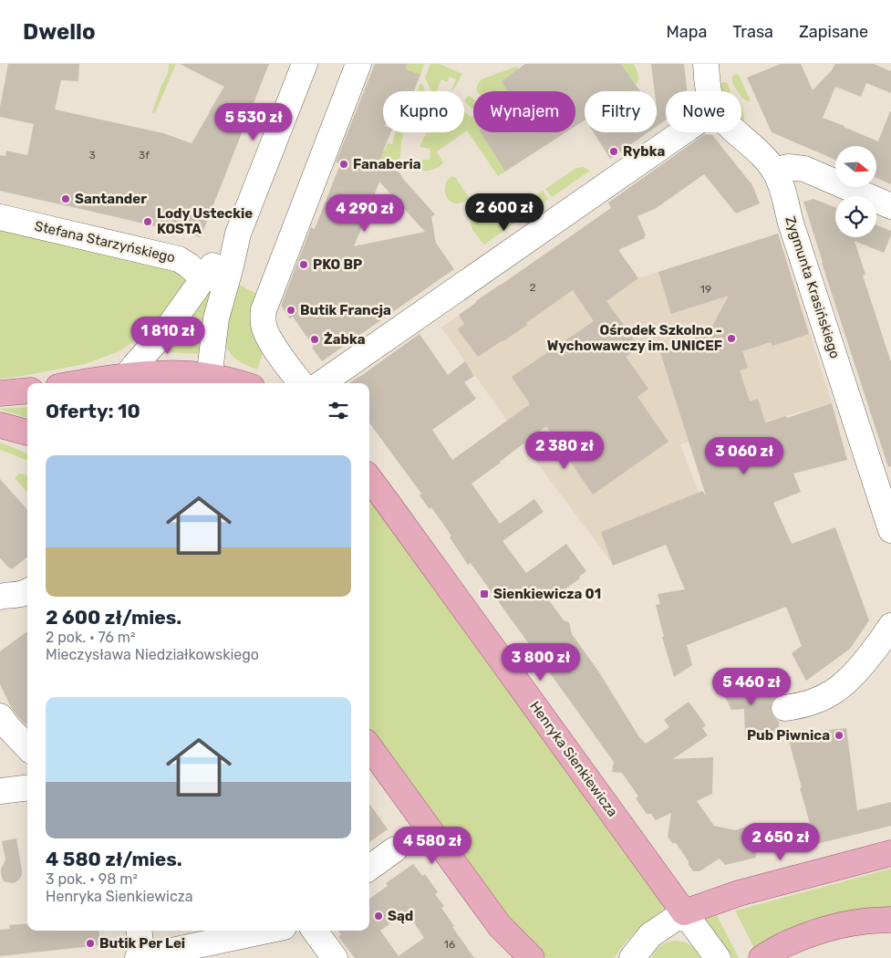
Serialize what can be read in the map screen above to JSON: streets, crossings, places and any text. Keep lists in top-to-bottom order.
{
  "streets": {
    "main road": ["Henryka Sienkiewicza"],
    "street": ["Stefana Starzyńskiego", "Zygmunta Krasińskiego"]
  },
  "places": {
    "other": [
      "Rybka",
      "Fanaberia",
      "Santander",
      "Lody Usteckie KOSTA",
      "PKO BP",
      "Butik Francja",
      "Ośrodek Szkolno - Wychowawczy im. UNICEF",
      "Żabka",
      "Pub Piwnica",
      "Sąd",
      "Butik Per Lei"
    ],
    "transit": ["Sienkiewicza 01"]
  },
  "house_numbers": [
    "3",
    "3f",
    "2",
    "19",
    "16"
  ],
  "north": "right",
  "page": {
    "header": "Dwello",
    "nav": ["Mapa", "Trasa", "Zapisane"],
    "chip": [
      "Kupno",
      "Wynajem",
      "Filtry",
      "Nowe"
    ],
    "price": [
      "5 530 zł",
      "2 600 zł",
      "4 290 zł",
      "1 810 zł",
      "2 380 zł",
      "3 060 zł",
      "3 800 zł",
      "5 460 zł",
      "2 650 zł",
      "4 580 zł"
    ],
    "heading": "Oferty: 10",
    "list": [
      {
        "name": "2 600 zł/mies.",
        "note": "2 pok. · 76 m² · Mieczysława Niedziałkowskiego"
      },
      {
        "name": "4 580 zł/mies.",
        "note": "3 pok. · 98 m² · Henryka Sienkiewicza"
      }
    ]
  }
}
